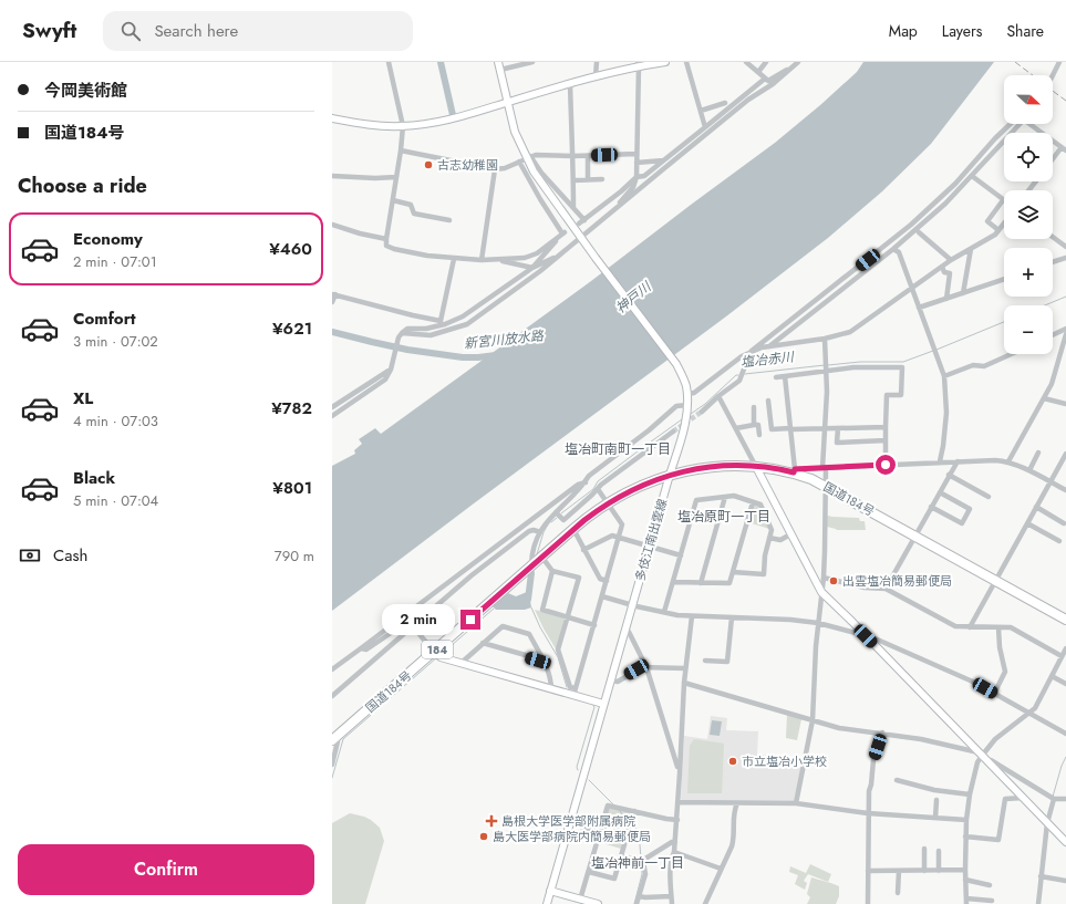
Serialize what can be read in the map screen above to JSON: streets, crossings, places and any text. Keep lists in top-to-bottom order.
{
  "streets": {
    "highway": ["国道184号", "184"],
    "street": ["多伎江南出雲線"]
  },
  "crossings": [
    ["国道184号", "多伎江南出雲線"]
  ],
  "districts": ["塩冶町南町一丁目", "塩冶原町一丁目", "塩冶神前一丁目"],
  "water": ["神戸川", "新宮川放水路", "塩冶赤川"],
  "places": {
    "other": [
      "古志幼稚園",
      "出雲塩冶簡易郵便局",
      "市立塩冶小学校",
      "島大医学部病院内簡易郵便局"
    ],
    "health": ["島根大学医学部附属病院"]
  },
  "north": "right",
  "page": {
    "header": "Swyft",
    "search": "Search here",
    "nav": ["Map", "Layers", "Share"],
    "banner": ["今岡美術館", "国道184号"],
    "map_buttons": ["+", "−"],
    "heading": "Choose a ride",
    "list": [
      {
        "name": "Economy",
        "note": "2 min · 07:01",
        "value": "¥460"
      },
      {
        "name": "Comfort",
        "note": "3 min · 07:02",
        "value": "¥621"
      },
      {
        "name": "XL",
        "note": "4 min · 07:03",
        "value": "¥782"
      },
      {
        "name": "Black",
        "note": "5 min · 07:04",
        "value": "¥801"
      }
    ],
    "pay": ["Cash", "790 m"],
    "bubble": "2 min",
    "buttons": "Confirm"
  }
}
